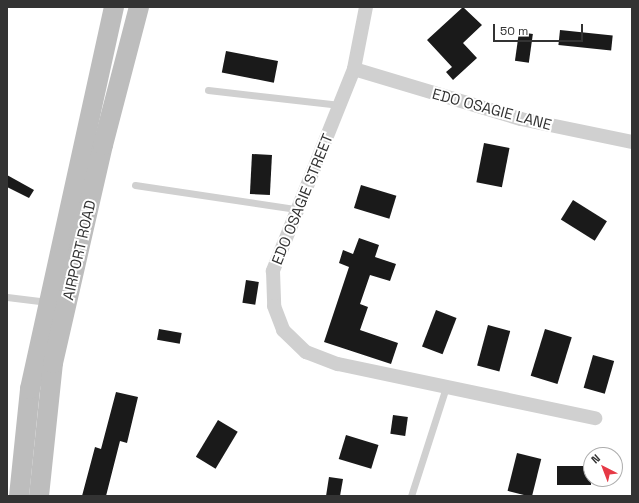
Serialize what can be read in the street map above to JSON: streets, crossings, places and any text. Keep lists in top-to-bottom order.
{
  "streets": {
    "main road": ["AIRPORT ROAD"],
    "street": ["EDO OSAGIE LANE", "EDO OSAGIE STREET"]
  },
  "crossings": [
    ["EDO OSAGIE LANE", "EDO OSAGIE STREET"]
  ],
  "scale_bar": "50 m",
  "north": "top left"
}
